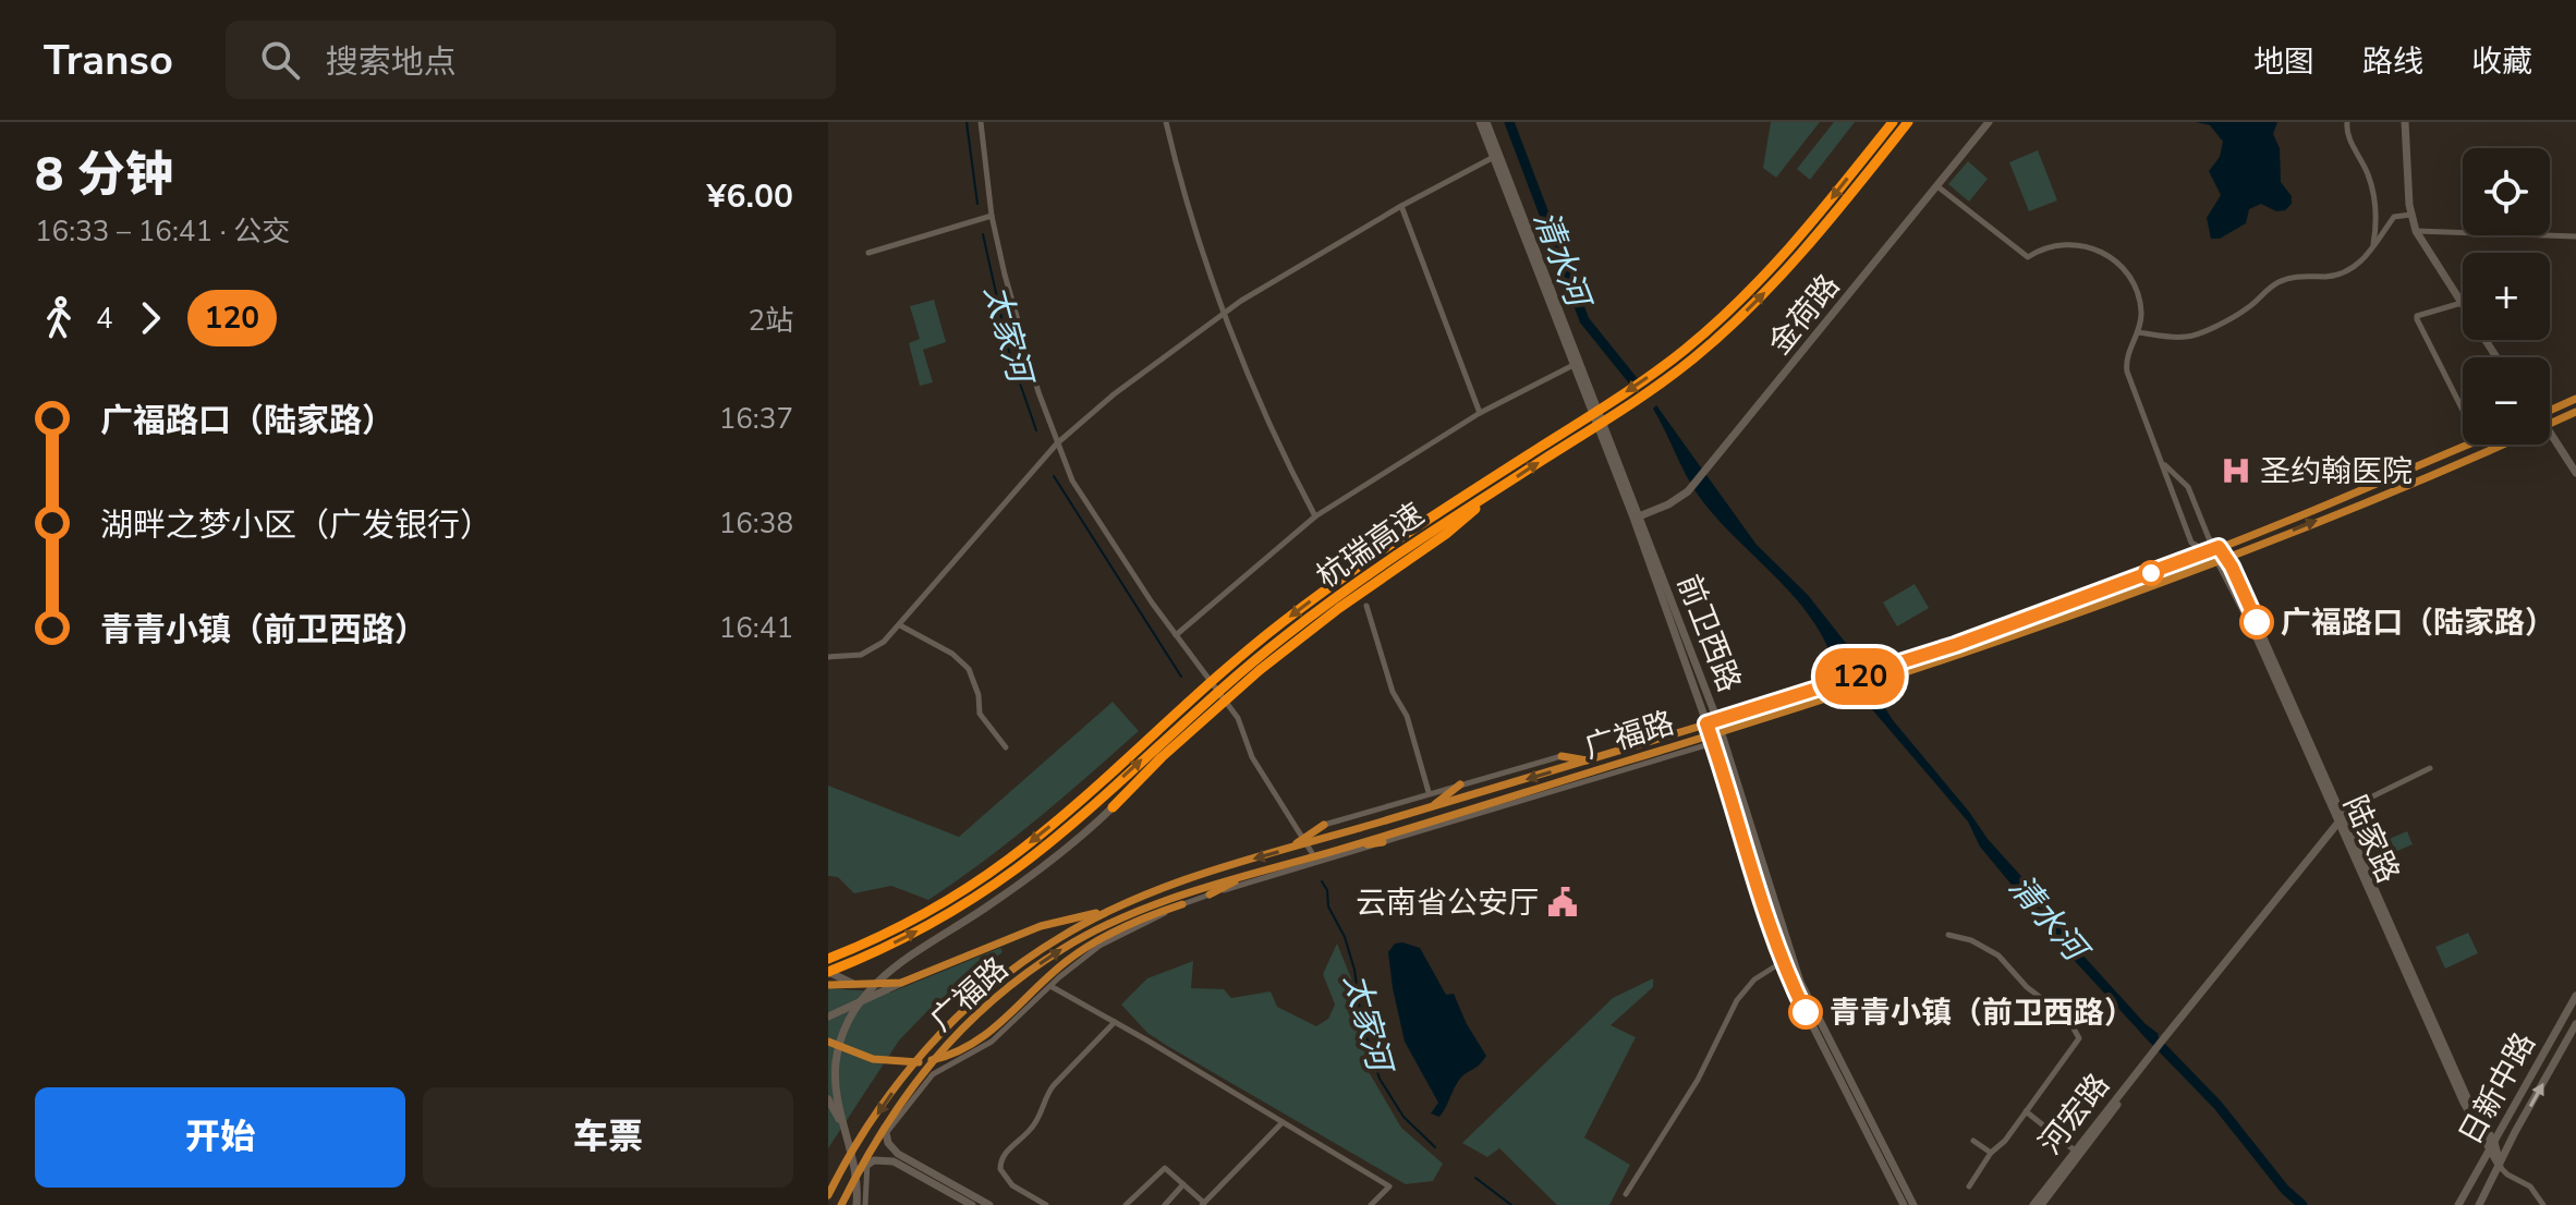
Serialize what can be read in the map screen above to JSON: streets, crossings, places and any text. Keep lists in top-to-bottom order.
{
  "streets": {
    "highway": ["杭瑞高速"],
    "main road": [
      "金荷路",
      "前卫西路",
      "广福路",
      "陆家路",
      "日新中路",
      "河宏路"
    ]
  },
  "crossings": [
    ["金荷路", "前卫西路"],
    ["前卫西路", "广福路"],
    ["广福路", "陆家路"],
    ["陆家路", "日新中路"]
  ],
  "water": ["清水河", "太家河"],
  "places": {
    "hospital": ["圣约翰医院"],
    "other": ["广福路口（陆家路）", "青青小镇（前卫西路）"],
    "public building": ["云南省公安厅"]
  },
  "lines": ["bus line 120"],
  "page": {
    "header": "Transo",
    "search": "搜索地点",
    "nav": ["地图", "路线", "收藏"],
    "heading": ["8 分钟", "16:33 – 16:41 · 公交", "¥6.00"],
    "on_map": "120",
    "map_buttons": ["+", "−"],
    "legs": ["4", "120", "2站"],
    "list": [
      {
        "name": "广福路口（陆家路）",
        "value": "16:37"
      },
      {
        "name": "湖畔之梦小区（广发银行）",
        "value": "16:38"
      },
      {
        "name": "青青小镇（前卫西路）",
        "value": "16:41"
      }
    ],
    "buttons": ["开始", "车票"]
  }
}
